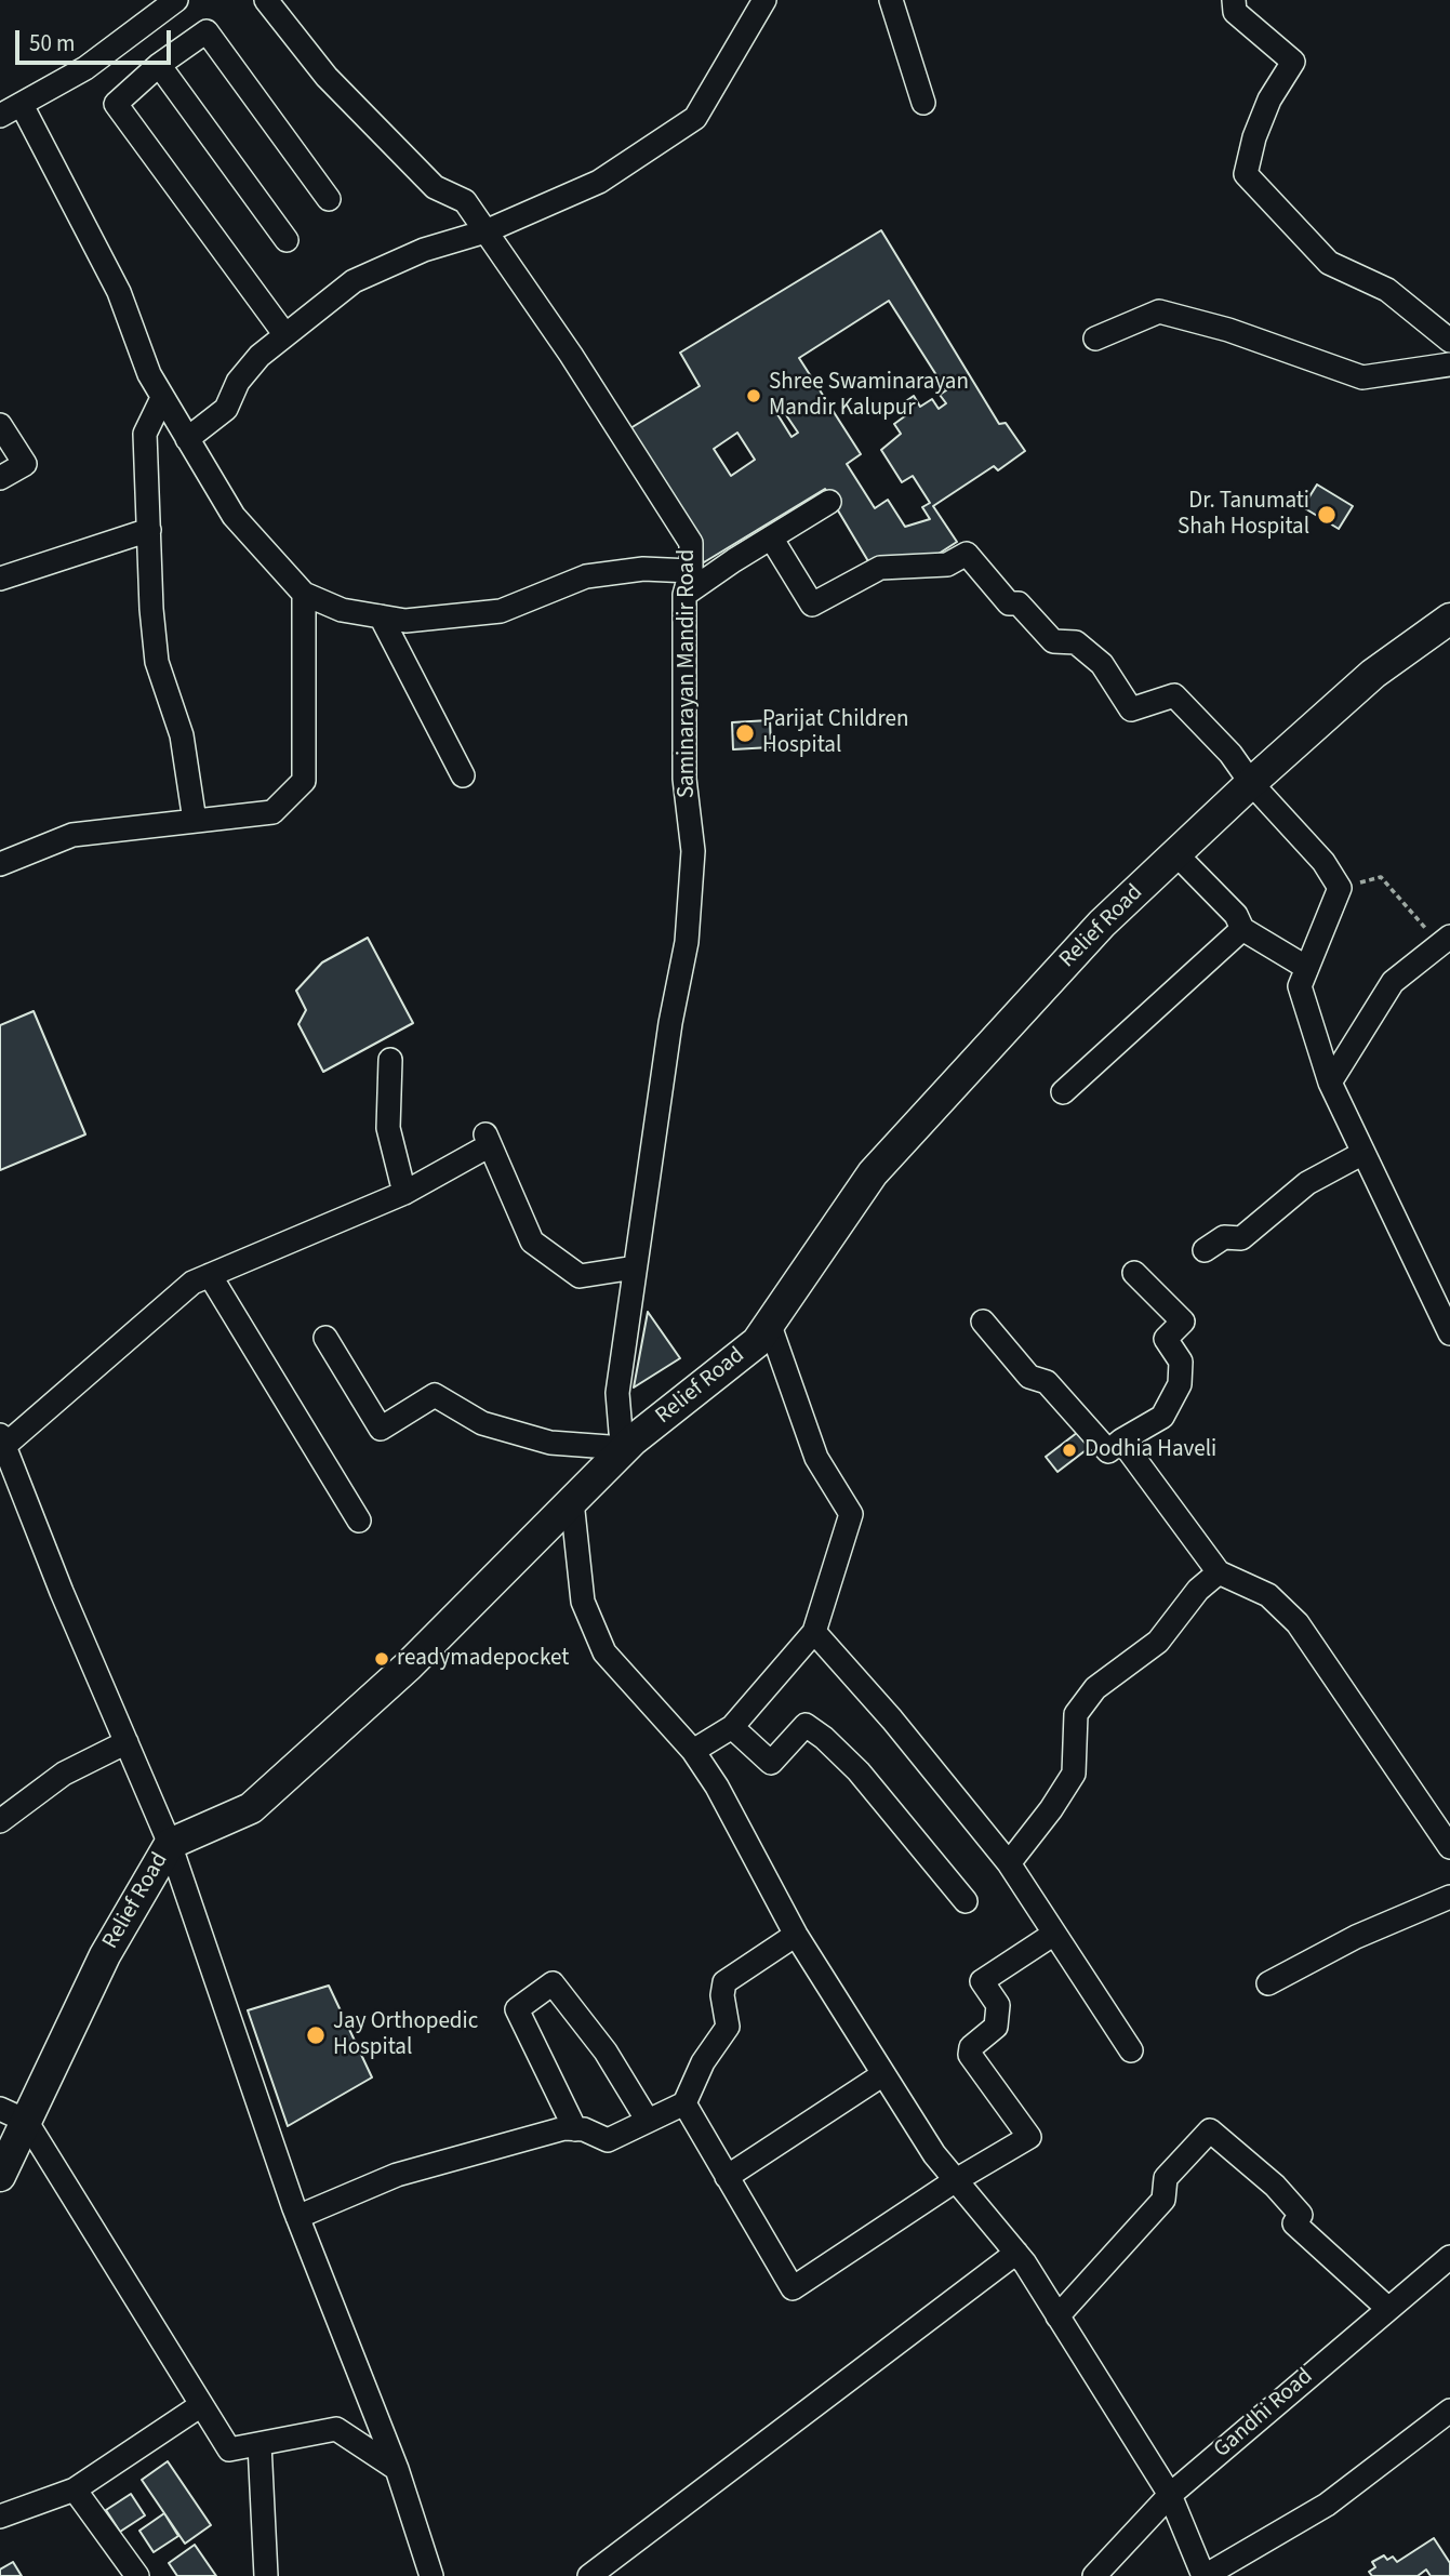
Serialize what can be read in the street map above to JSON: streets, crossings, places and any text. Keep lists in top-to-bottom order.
{
  "streets": {
    "main road": ["Relief Road"],
    "street": ["Saminarayan Mandir Road", "Gandhi Road"]
  },
  "crossings": [
    ["Saminarayan Mandir Road", "Relief Road"]
  ],
  "places": [
    "Shree Swaminarayan Mandir Kalupur",
    "Dr. Tanumati Shah Hospital",
    "Parijat Children Hospital",
    "Dodhia Haveli",
    "readymadepocket",
    "Jay Orthopedic Hospital"
  ],
  "scale_bar": "50 m"
}
